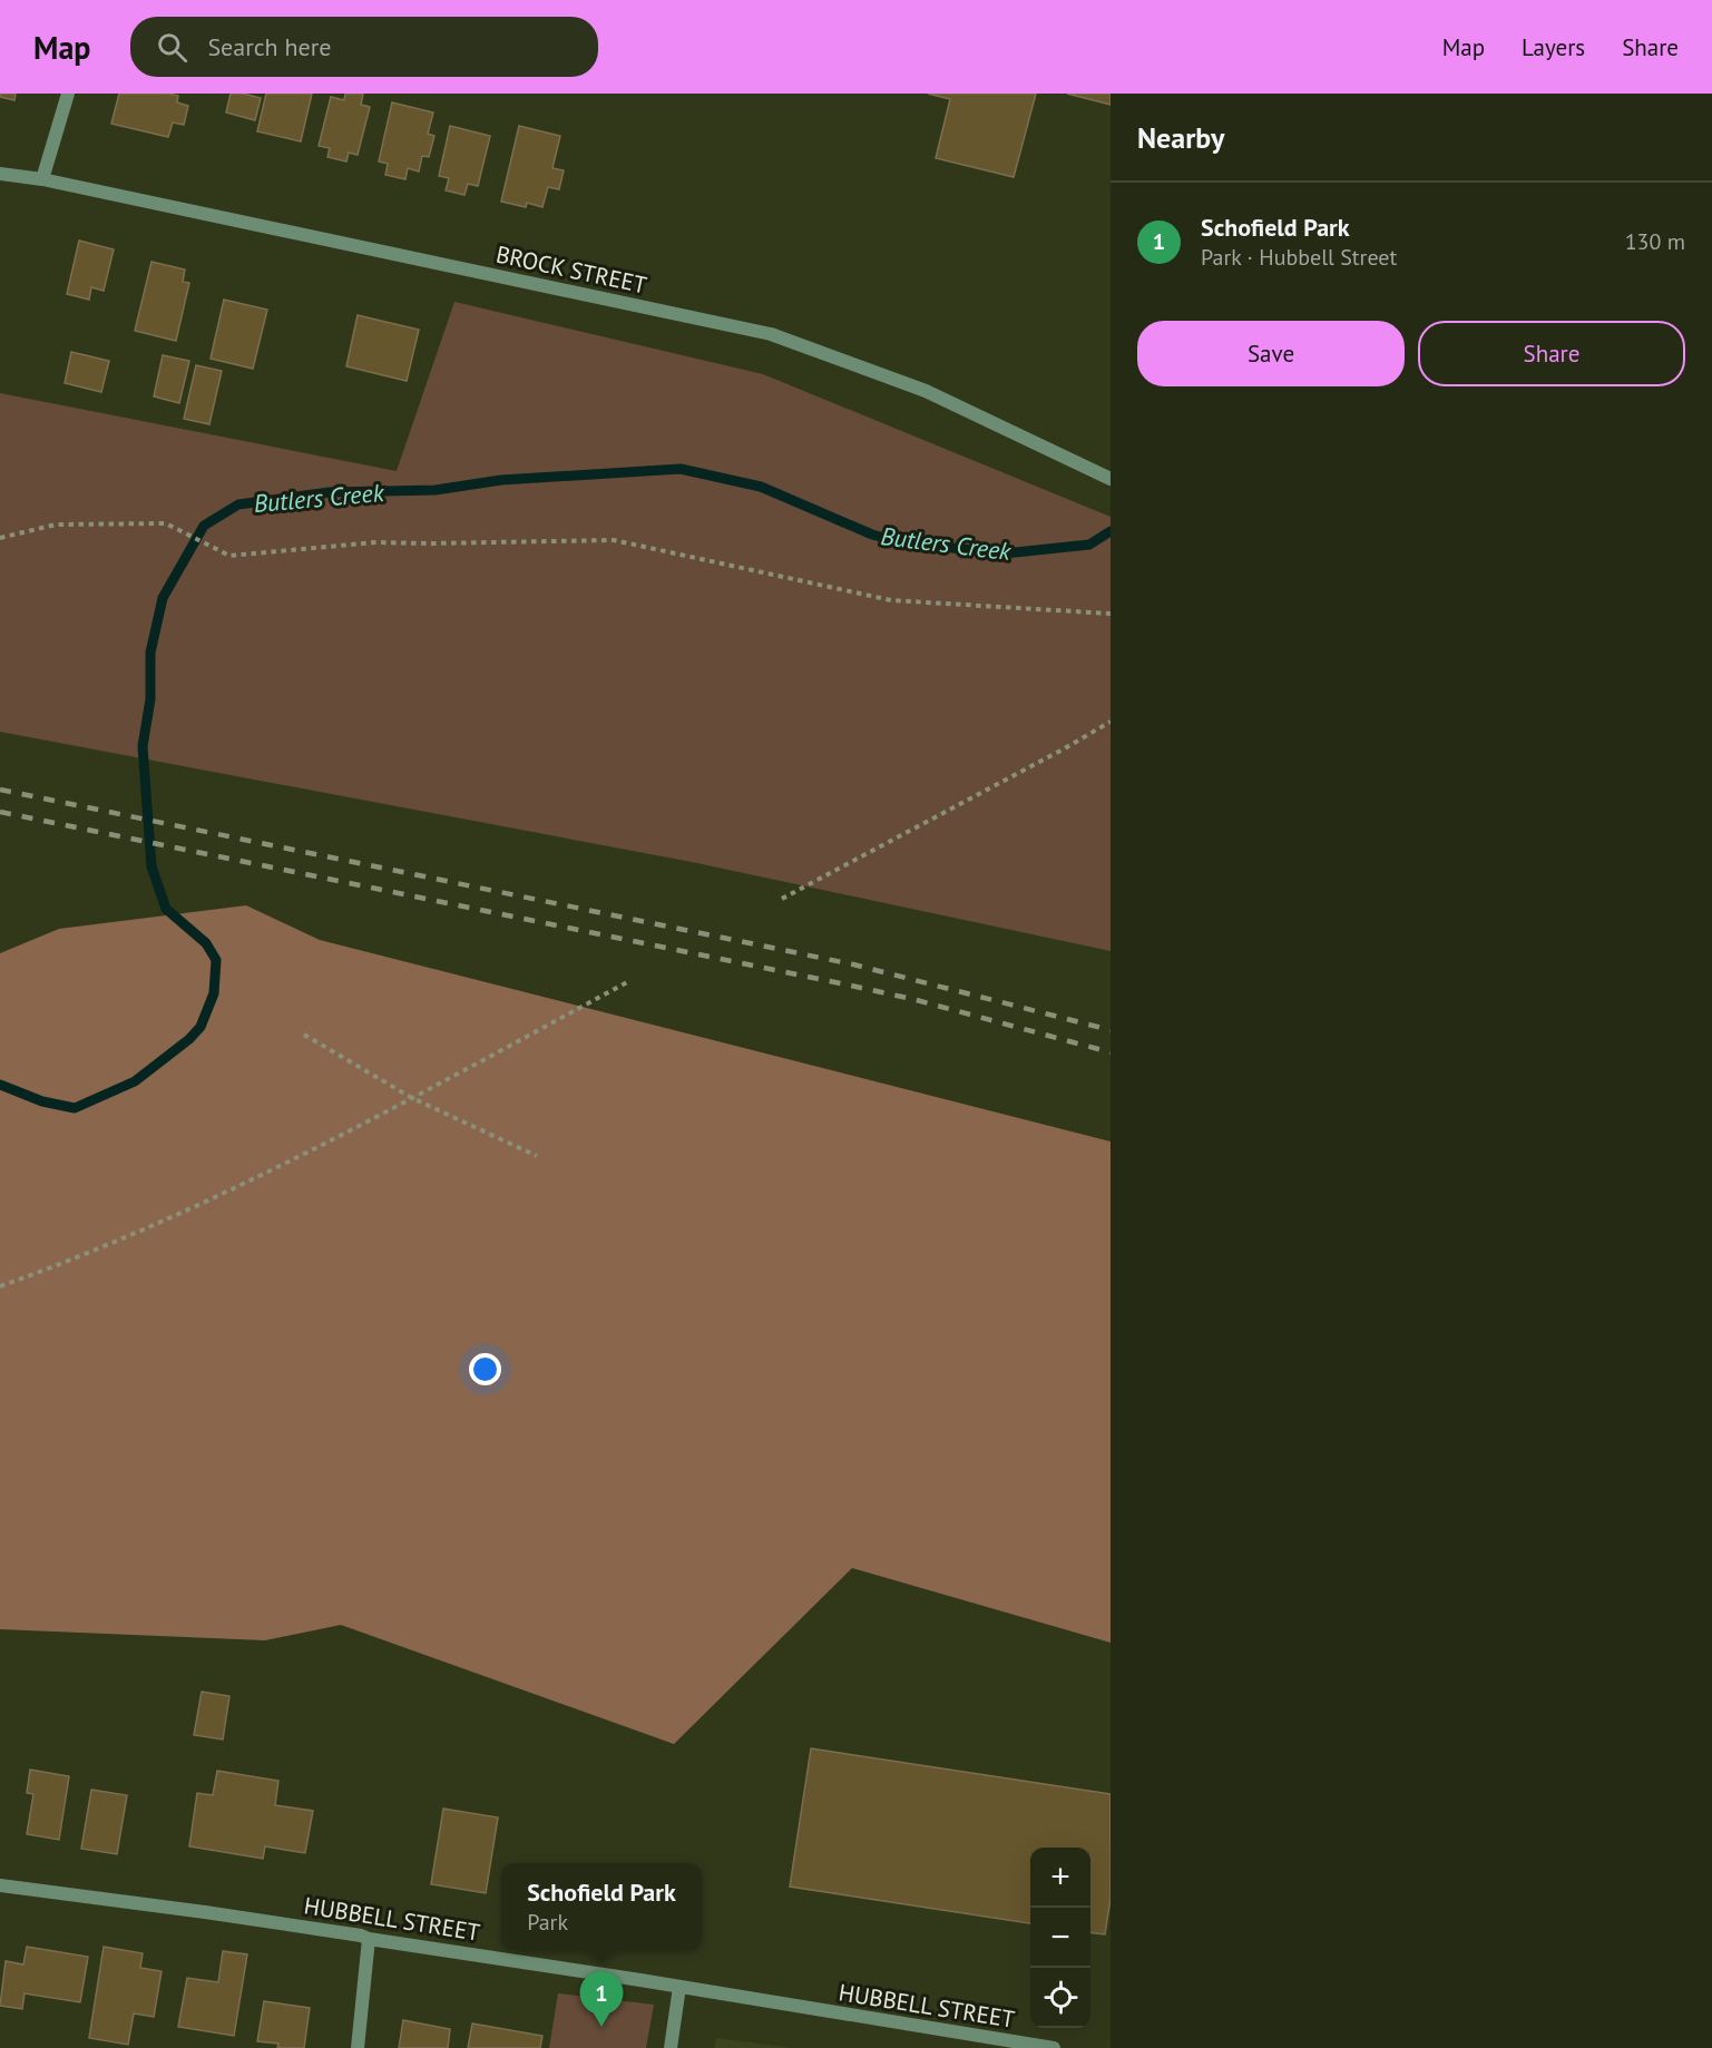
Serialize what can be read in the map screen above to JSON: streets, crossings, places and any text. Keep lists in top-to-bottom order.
{
  "streets": {
    "street": ["BROCK STREET", "HUBBELL STREET"]
  },
  "water": ["Butlers Creek"],
  "page": {
    "header": "Map",
    "search": "Search here",
    "nav": ["Map", "Layers", "Share"],
    "heading": "Nearby",
    "list": [
      {
        "mark": "1",
        "name": "Schofield Park",
        "note": "Park · Hubbell Street",
        "value": "130 m"
      }
    ],
    "buttons": ["Save", "Share"],
    "map_buttons": ["+", "−"],
    "popup": ["Schofield Park", "Park"],
    "pins": "1"
  }
}
